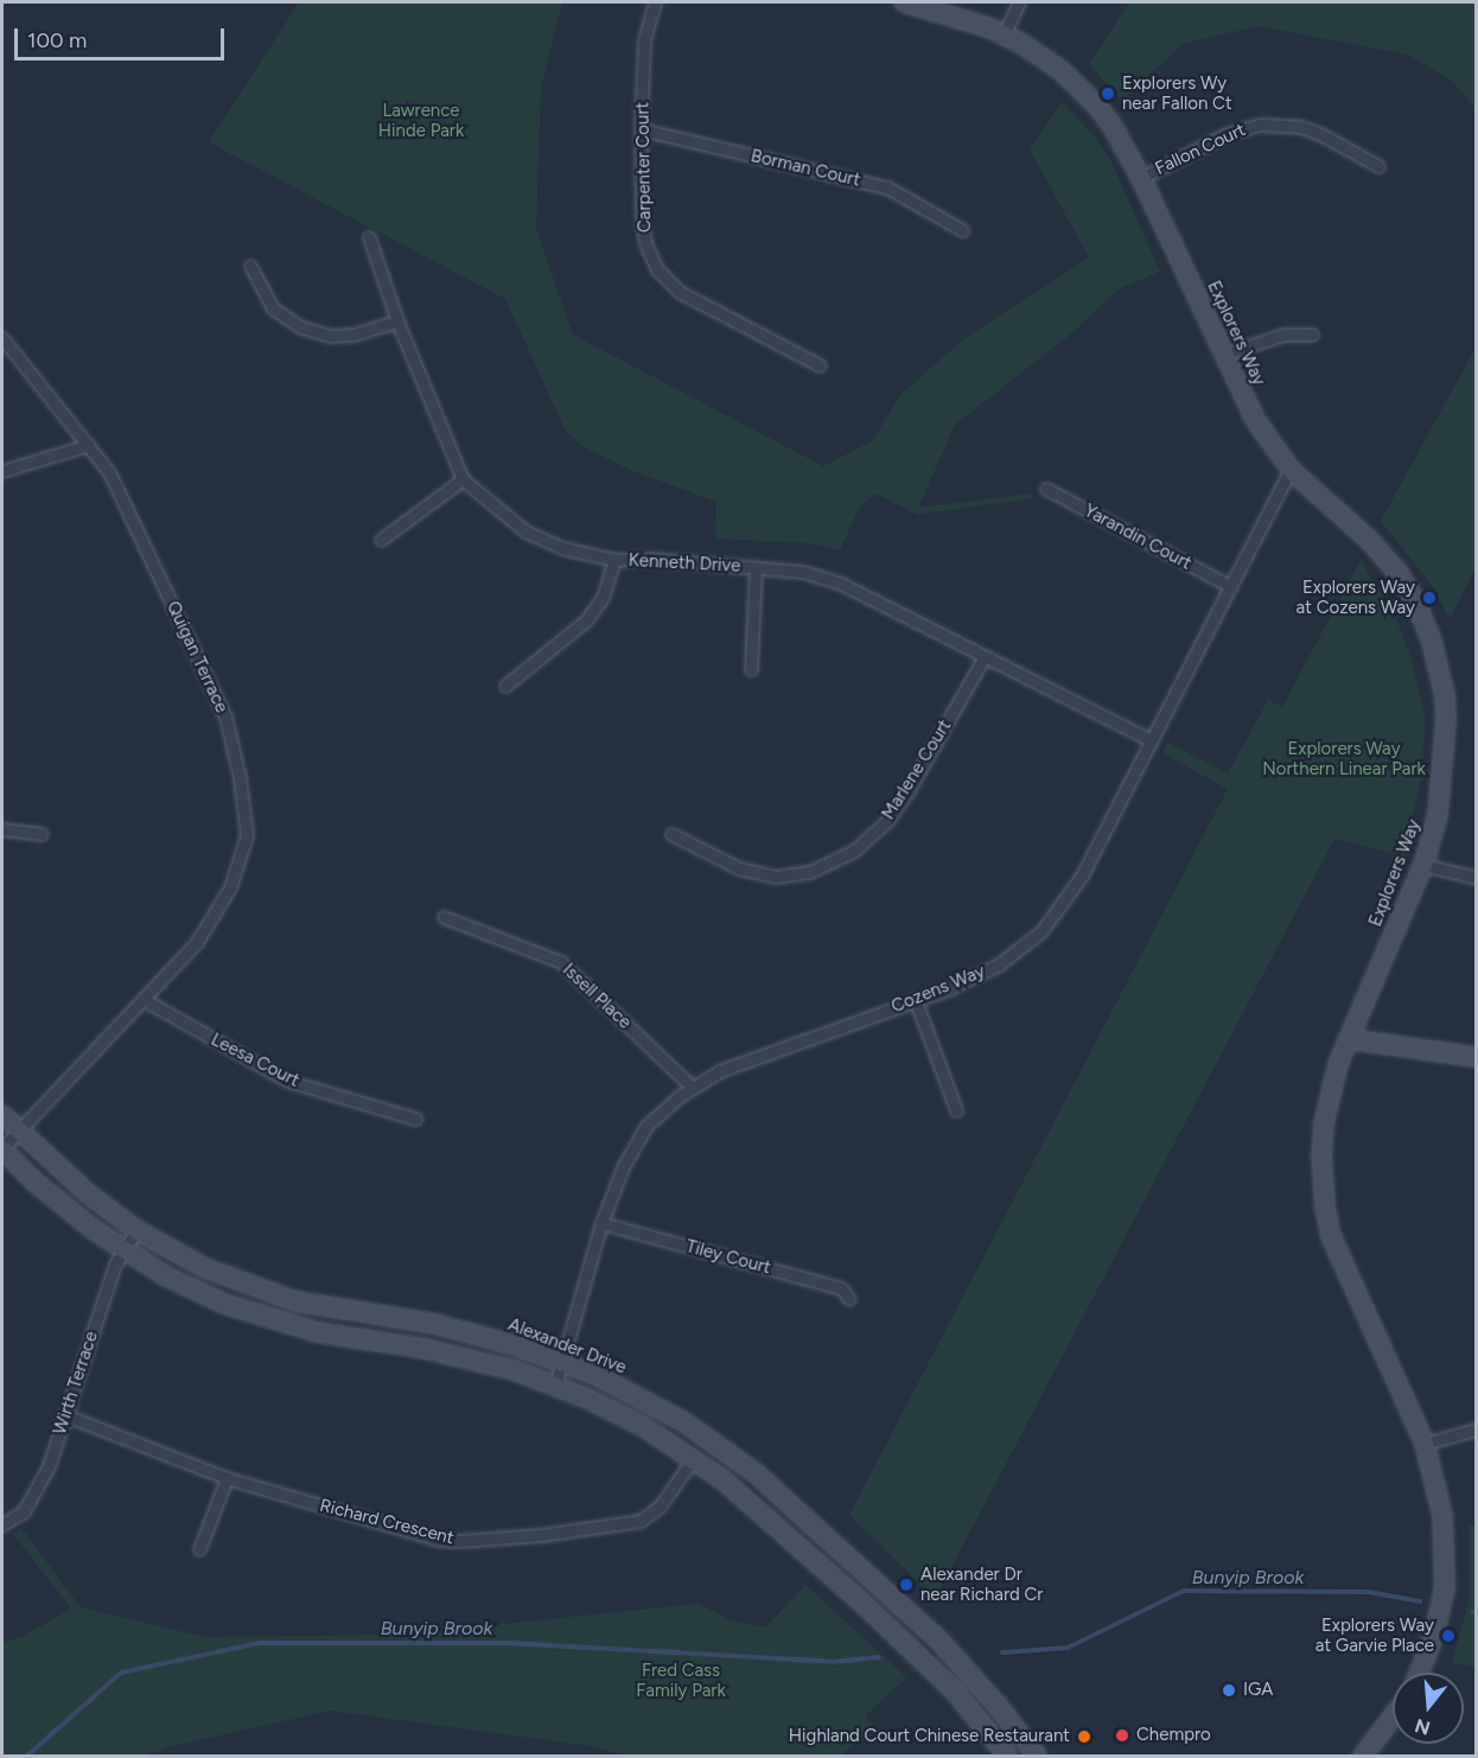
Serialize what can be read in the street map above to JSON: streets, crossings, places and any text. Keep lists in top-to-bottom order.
{
  "streets": {
    "main road": ["Explorers Way", "Alexander Drive"],
    "street": [
      "Fallon Court",
      "Carpenter Court",
      "Borman Court",
      "Yarandin Court",
      "Kenneth Drive",
      "Quigan Terrace",
      "Marlene Court",
      "Cozens Way",
      "Issell Place",
      "Leesa Court",
      "Tiley Court",
      "Wirth Terrace",
      "Richard Crescent"
    ]
  },
  "crossings": [
    ["Fallon Court", "Explorers Way"],
    ["Carpenter Court", "Borman Court"],
    ["Explorers Way", "Cozens Way"],
    ["Yarandin Court", "Cozens Way"],
    ["Kenneth Drive", "Marlene Court"],
    ["Kenneth Drive", "Cozens Way"],
    ["Quigan Terrace", "Leesa Court"],
    ["Quigan Terrace", "Alexander Drive"],
    ["Cozens Way", "Issell Place"],
    ["Cozens Way", "Tiley Court"],
    ["Cozens Way", "Alexander Drive"],
    ["Alexander Drive", "Wirth Terrace"],
    ["Wirth Terrace", "Richard Crescent"]
  ],
  "water": ["Bunyip Brook"],
  "parks": ["Lawrence Hinde Park", "Explorers Way Northern Linear Park", "Fred Cass Family Park"],
  "places": [
    "Explorers Wy near Fallon Ct",
    "Explorers Way at Cozens Way",
    "Alexander Dr near Richard Cr",
    "Explorers Way at Garvie Place",
    "IGA",
    "Chempro",
    "Highland Court Chinese Restaurant"
  ],
  "scale_bar": "100 m",
  "north": "bottom"
}
